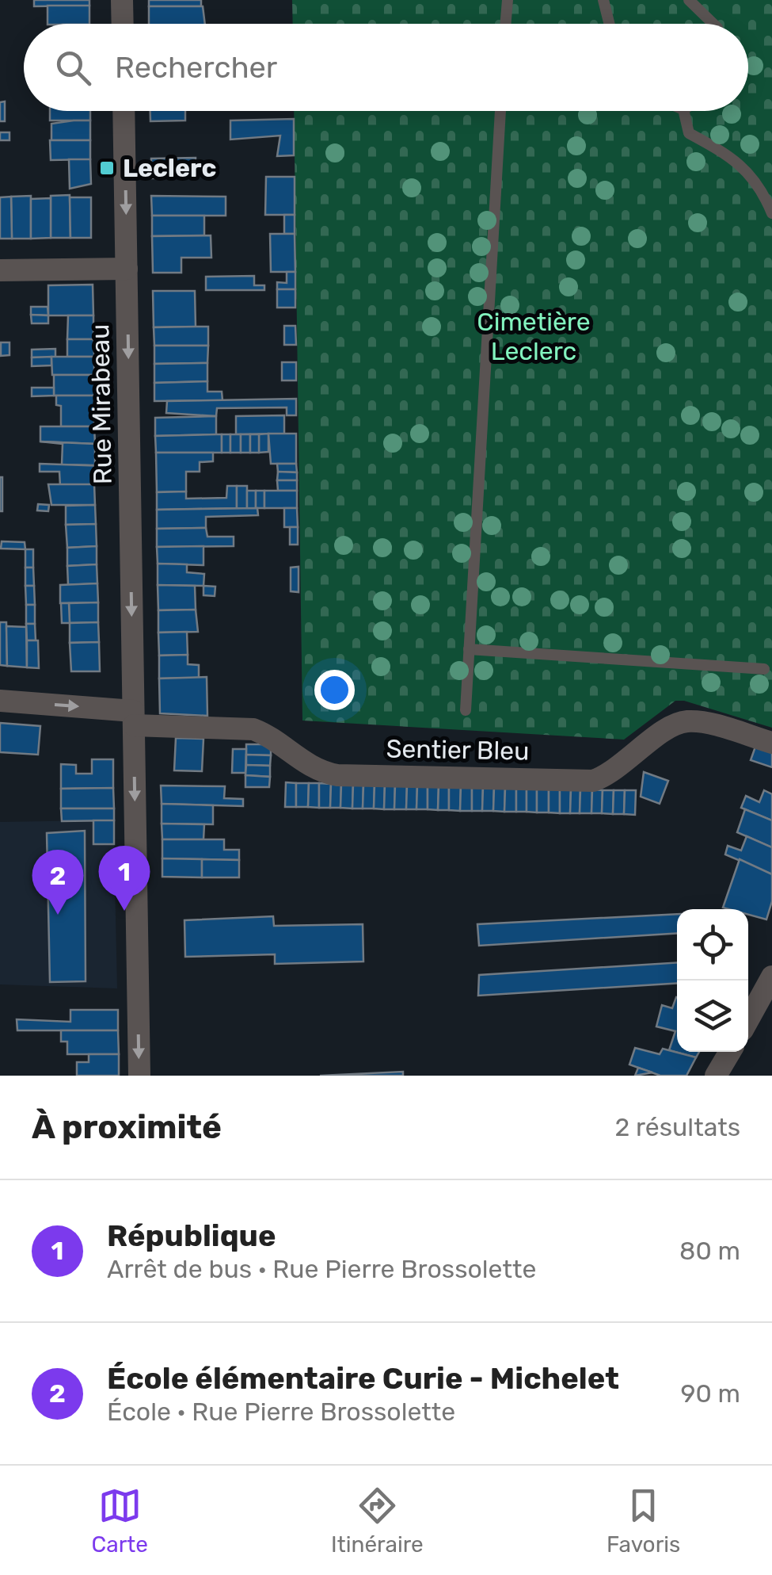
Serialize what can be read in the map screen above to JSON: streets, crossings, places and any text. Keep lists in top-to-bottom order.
{
  "streets": {
    "street": ["Rue Mirabeau", "Sentier Bleu"]
  },
  "crossings": [
    ["Rue Mirabeau", "Sentier Bleu"]
  ],
  "one_way": ["Rue Mirabeau"],
  "parks": ["Cimetière Leclerc"],
  "places": {
    "transit": ["Leclerc"]
  },
  "page": {
    "search": "Rechercher",
    "pins": ["1", "2"],
    "heading": ["À proximité", "2 résultats"],
    "list": [
      {
        "mark": "1",
        "name": "République",
        "note": "Arrêt de bus · Rue Pierre Brossolette",
        "value": "80 m"
      },
      {
        "mark": "2",
        "name": "École élémentaire Curie - Michelet",
        "note": "École · Rue Pierre Brossolette",
        "value": "90 m"
      }
    ],
    "nav": ["Carte", "Itinéraire", "Favoris"]
  }
}
